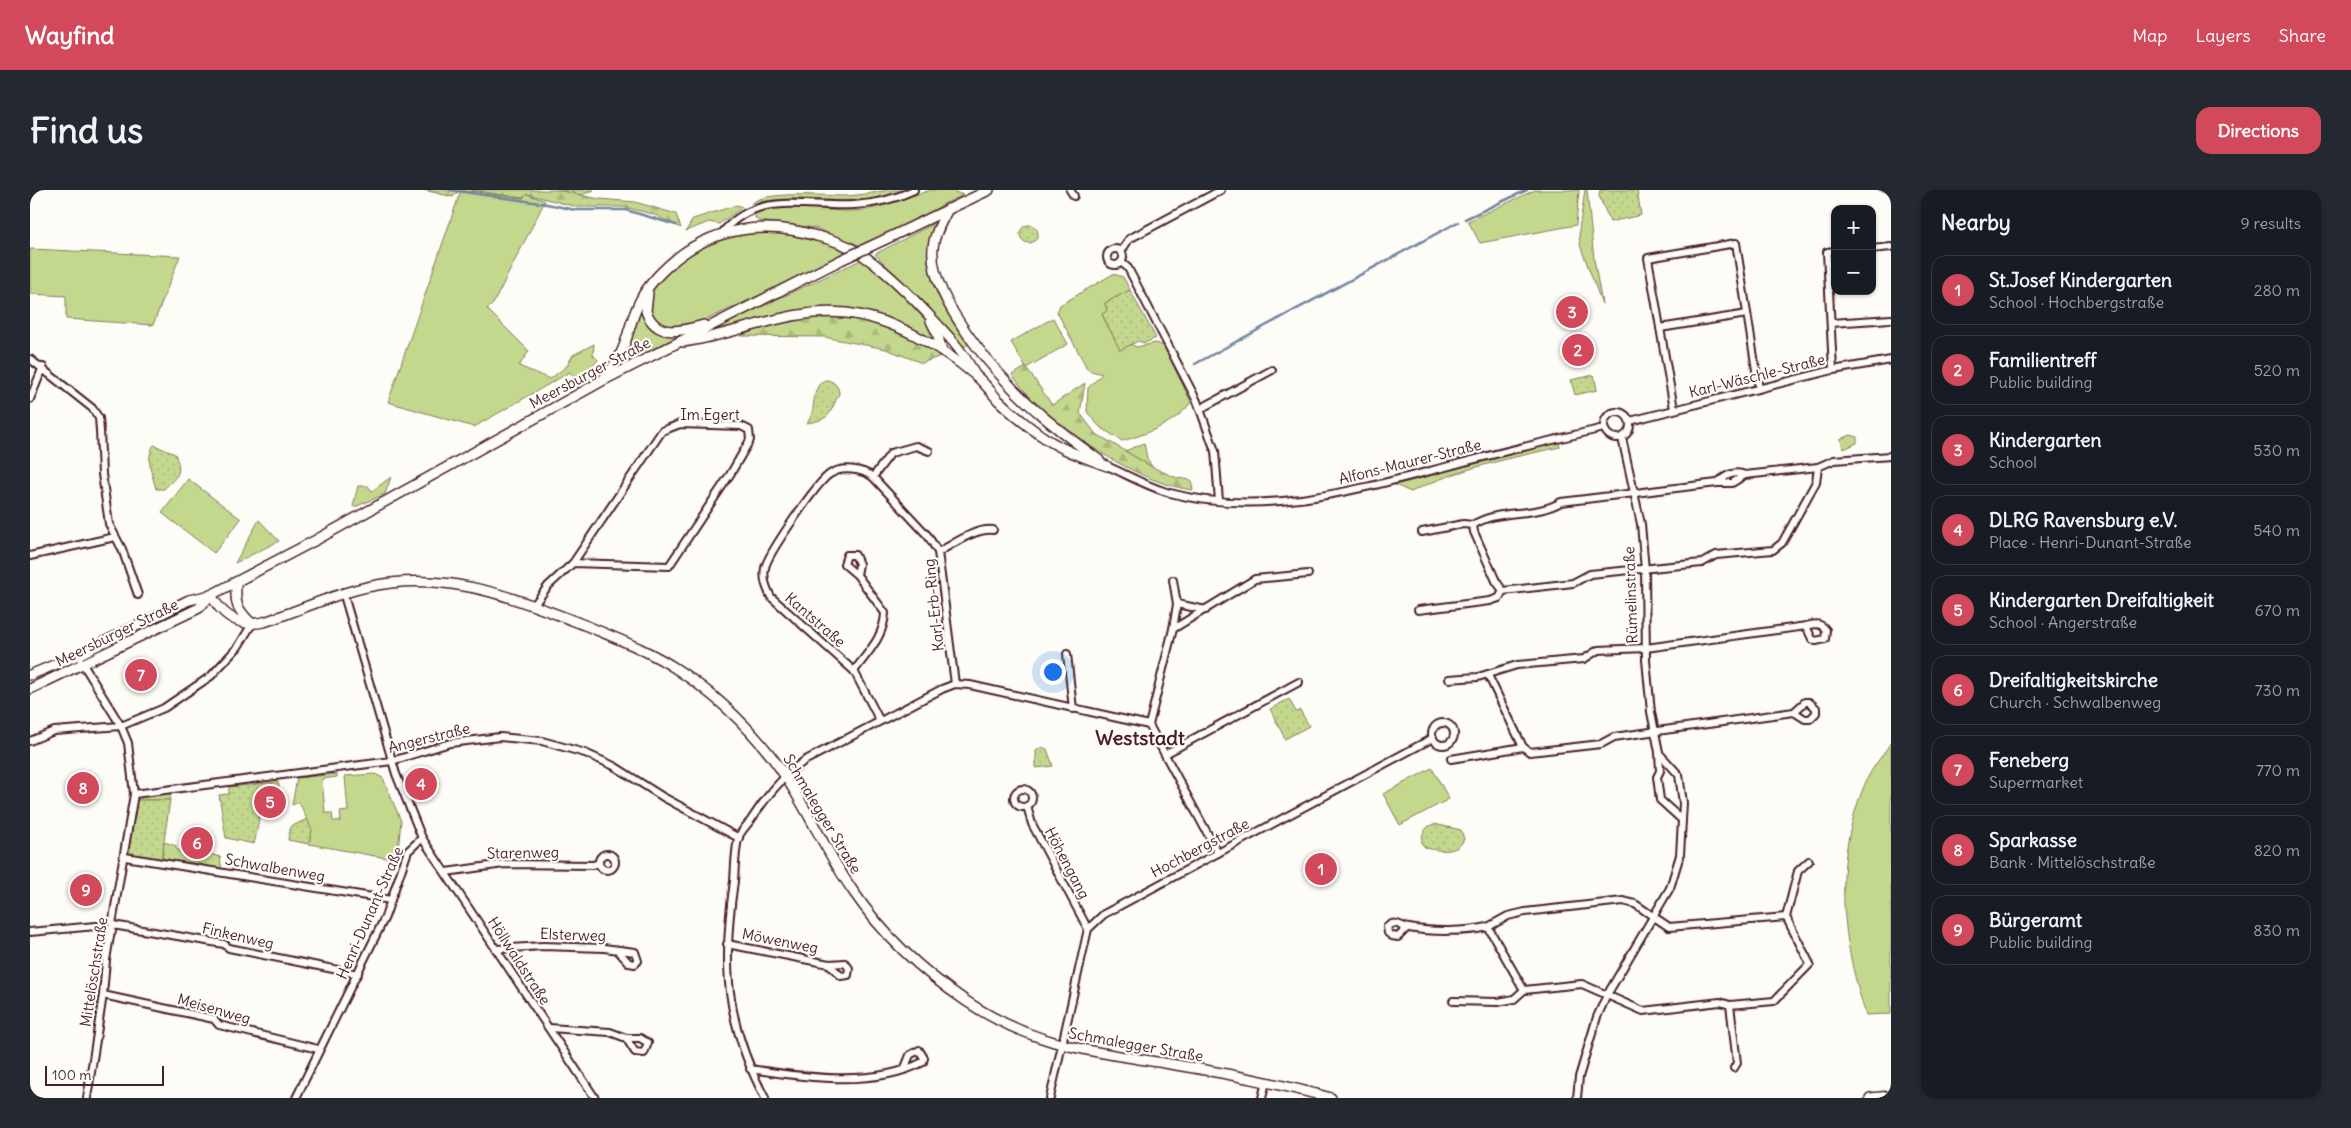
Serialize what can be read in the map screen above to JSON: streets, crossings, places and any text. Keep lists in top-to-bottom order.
{
  "streets": {
    "street": [
      "Meersburger Straße",
      "Karl-Wäschle-Straße",
      "Im Egert",
      "Alfons-Maurer-Straße",
      "Rümelinstraße",
      "Karl-Erb-Ring",
      "Kantstraße",
      "Angerstraße",
      "Schmalegger Straße",
      "Hochbergstraße",
      "Starenweg",
      "Höhengang",
      "Schwalbenweg",
      "Henri-Dunant-Straße",
      "Elsterweg",
      "Finkenweg",
      "Möwenweg",
      "Höllwaldstraße",
      "Mittelöschstraße",
      "Meisenweg"
    ]
  },
  "crossings": [
    ["Meersburger Straße", "Mittelöschstraße"],
    ["Karl-Wäschle-Straße", "Alfons-Maurer-Straße"],
    ["Karl-Wäschle-Straße", "Rümelinstraße"],
    ["Im Egert", "Schmalegger Straße"],
    ["Alfons-Maurer-Straße", "Rümelinstraße"],
    ["Angerstraße", "Henri-Dunant-Straße"],
    ["Angerstraße", "Mittelöschstraße"],
    ["Schmalegger Straße", "Henri-Dunant-Straße"],
    ["Hochbergstraße", "Höhengang"],
    ["Starenweg", "Höllwaldstraße"],
    ["Schwalbenweg", "Henri-Dunant-Straße"],
    ["Schwalbenweg", "Mittelöschstraße"],
    ["Henri-Dunant-Straße", "Finkenweg"],
    ["Henri-Dunant-Straße", "Höllwaldstraße"],
    ["Henri-Dunant-Straße", "Meisenweg"],
    ["Elsterweg", "Höllwaldstraße"],
    ["Finkenweg", "Mittelöschstraße"],
    ["Mittelöschstraße", "Meisenweg"]
  ],
  "districts": ["Weststadt"],
  "scale_bar": "100 m",
  "page": {
    "header": "Wayfind",
    "nav": ["Map", "Layers", "Share"],
    "buttons": "Directions",
    "title": "Find us",
    "heading": ["Nearby", "9 results"],
    "map_buttons": ["+", "−"],
    "list": [
      {
        "mark": "1",
        "name": "St.Josef Kindergarten",
        "note": "School · Hochbergstraße",
        "value": "280 m"
      },
      {
        "mark": "2",
        "name": "Familientreff",
        "note": "Public building",
        "value": "520 m"
      },
      {
        "mark": "3",
        "name": "Kindergarten",
        "note": "School",
        "value": "530 m"
      },
      {
        "mark": "4",
        "name": "DLRG Ravensburg e.V.",
        "note": "Place · Henri-Dunant-Straße",
        "value": "540 m"
      },
      {
        "mark": "5",
        "name": "Kindergarten Dreifaltigkeit",
        "note": "School · Angerstraße",
        "value": "670 m"
      },
      {
        "mark": "6",
        "name": "Dreifaltigkeitskirche",
        "note": "Church · Schwalbenweg",
        "value": "730 m"
      },
      {
        "mark": "7",
        "name": "Feneberg",
        "note": "Supermarket",
        "value": "770 m"
      },
      {
        "mark": "8",
        "name": "Sparkasse",
        "note": "Bank · Mittelöschstraße",
        "value": "820 m"
      },
      {
        "mark": "9",
        "name": "Bürgeramt",
        "note": "Public building",
        "value": "830 m"
      }
    ],
    "pins": [
      "3",
      "2",
      "7",
      "4",
      "8",
      "5",
      "6",
      "1",
      "9"
    ],
    "scale": "100 m"
  }
}
